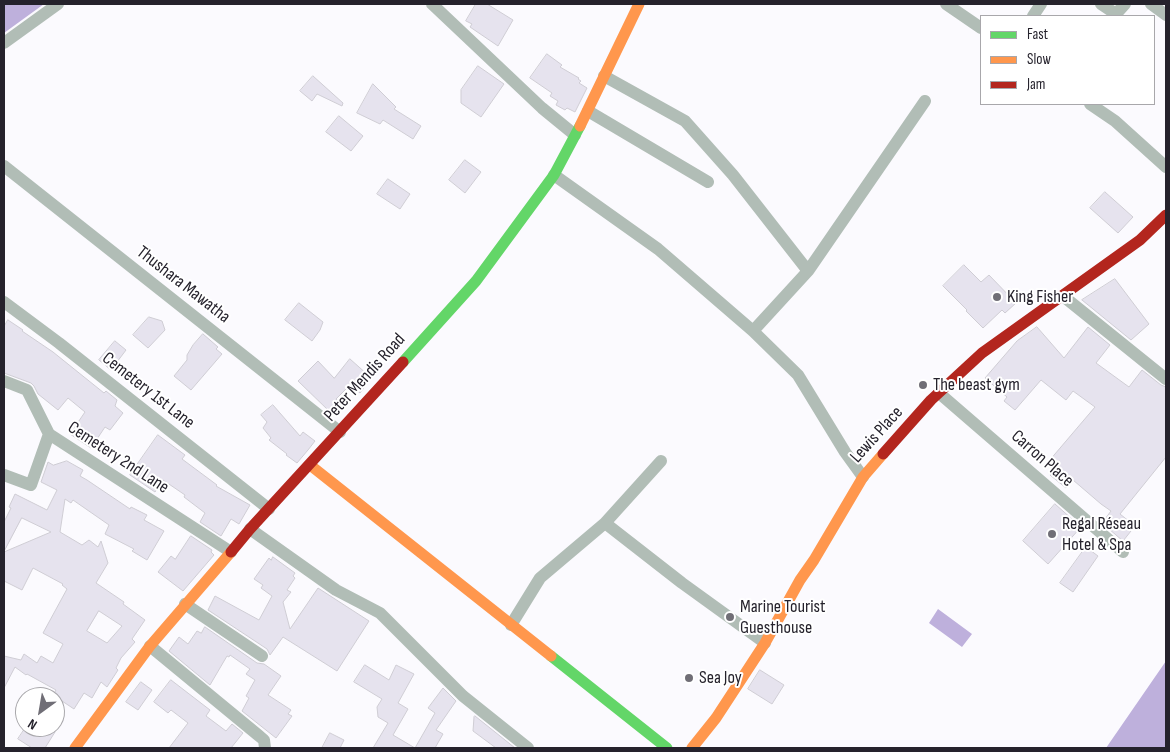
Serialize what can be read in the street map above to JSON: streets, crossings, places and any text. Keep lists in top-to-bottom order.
{
  "streets": {
    "street": [
      "Thushara Mawatha",
      "Peter Mendis Road",
      "Cemetery 1st Lane",
      "Lewis Place",
      "Cemetery 2nd Lane",
      "Carron Place"
    ]
  },
  "crossings": [
    ["Thushara Mawatha", "Peter Mendis Road"],
    ["Peter Mendis Road", "Cemetery 1st Lane"],
    ["Peter Mendis Road", "Cemetery 2nd Lane"],
    ["Lewis Place", "Carron Place"]
  ],
  "places": [
    "King Fisher",
    "The beast gym",
    "Regal Réseau Hotel & Spa",
    "Marine Tourist Guesthouse",
    "Sea Joy"
  ],
  "legend": ["Fast", "Slow", "Jam"],
  "north": "bottom left"
}
